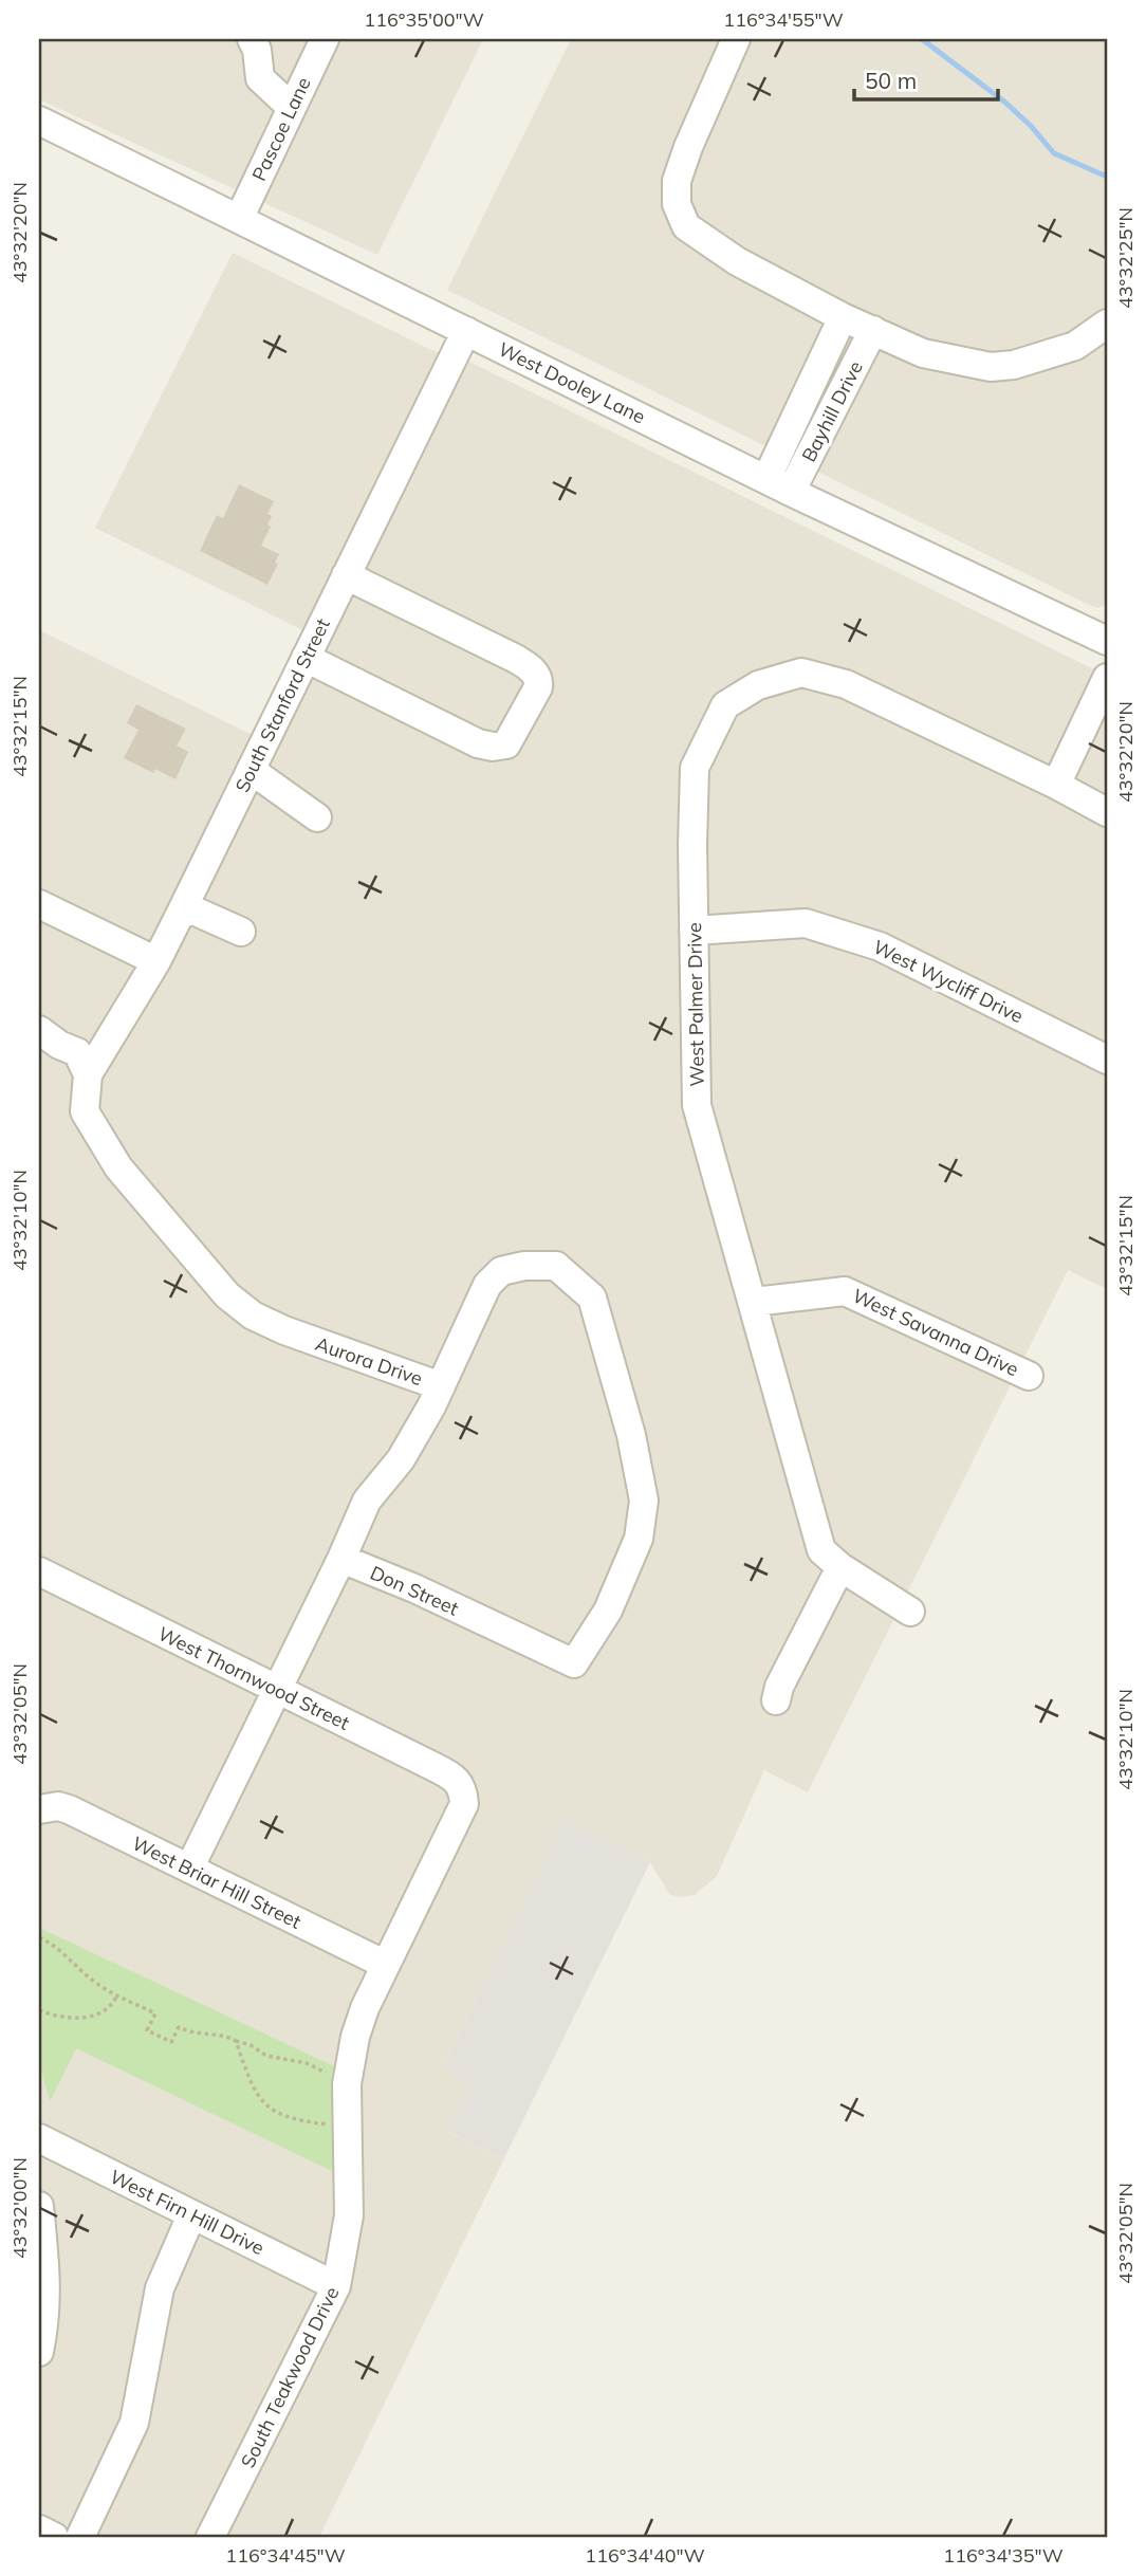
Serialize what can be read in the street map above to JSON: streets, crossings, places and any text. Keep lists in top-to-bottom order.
{
  "streets": {
    "street": [
      "Pascoe Lane",
      "West Dooley Lane",
      "Bayhill Drive",
      "South Stanford Street",
      "West Wycliff Drive",
      "West Palmer Drive",
      "West Savanna Drive",
      "Aurora Drive",
      "Don Street",
      "West Thornwood Street",
      "West Briar Hill Street",
      "West Firn Hill Drive",
      "South Teakwood Drive"
    ]
  },
  "crossings": [
    ["Pascoe Lane", "West Dooley Lane"],
    ["West Dooley Lane", "Bayhill Drive"],
    ["West Dooley Lane", "South Stanford Street"],
    ["South Stanford Street", "Aurora Drive"],
    ["West Wycliff Drive", "West Palmer Drive"],
    ["West Palmer Drive", "West Savanna Drive"],
    ["Aurora Drive", "Don Street"],
    ["West Thornwood Street", "South Teakwood Drive"],
    ["West Briar Hill Street", "South Teakwood Drive"],
    ["West Firn Hill Drive", "South Teakwood Drive"]
  ],
  "scale_bar": "50 m",
  "coordinates": [
    "116°35'00\"W",
    "116°34'55\"W",
    "43°32'20\"N",
    "43°32'25\"N",
    "43°32'15\"N",
    "43°32'10\"N",
    "43°32'05\"N",
    "43°32'00\"N",
    "116°34'45\"W",
    "116°34'40\"W",
    "116°34'35\"W"
  ]
}
